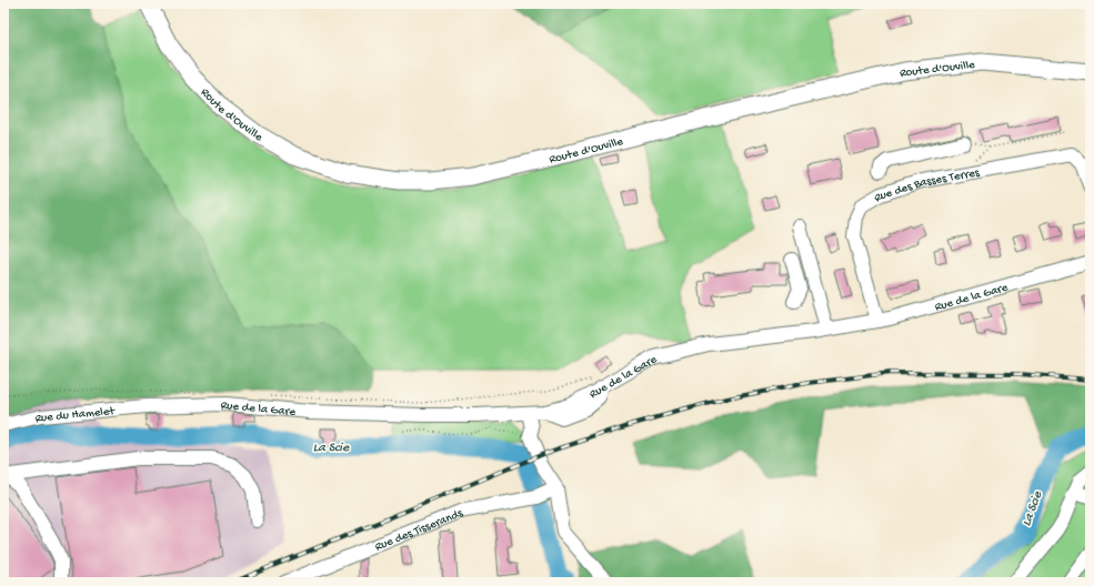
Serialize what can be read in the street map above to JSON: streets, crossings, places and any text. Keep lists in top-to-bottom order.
{
  "streets": {
    "main road": ["Route d'Ouville"],
    "street": [
      "Rue des Basses Terres",
      "Rue de la Gare",
      "Rue du Hamelet",
      "Rue des Tisserands"
    ]
  },
  "crossings": [
    ["Rue des Basses Terres", "Rue de la Gare"],
    ["Rue de la Gare", "Rue du Hamelet"]
  ],
  "water": ["La Scie"]
}
